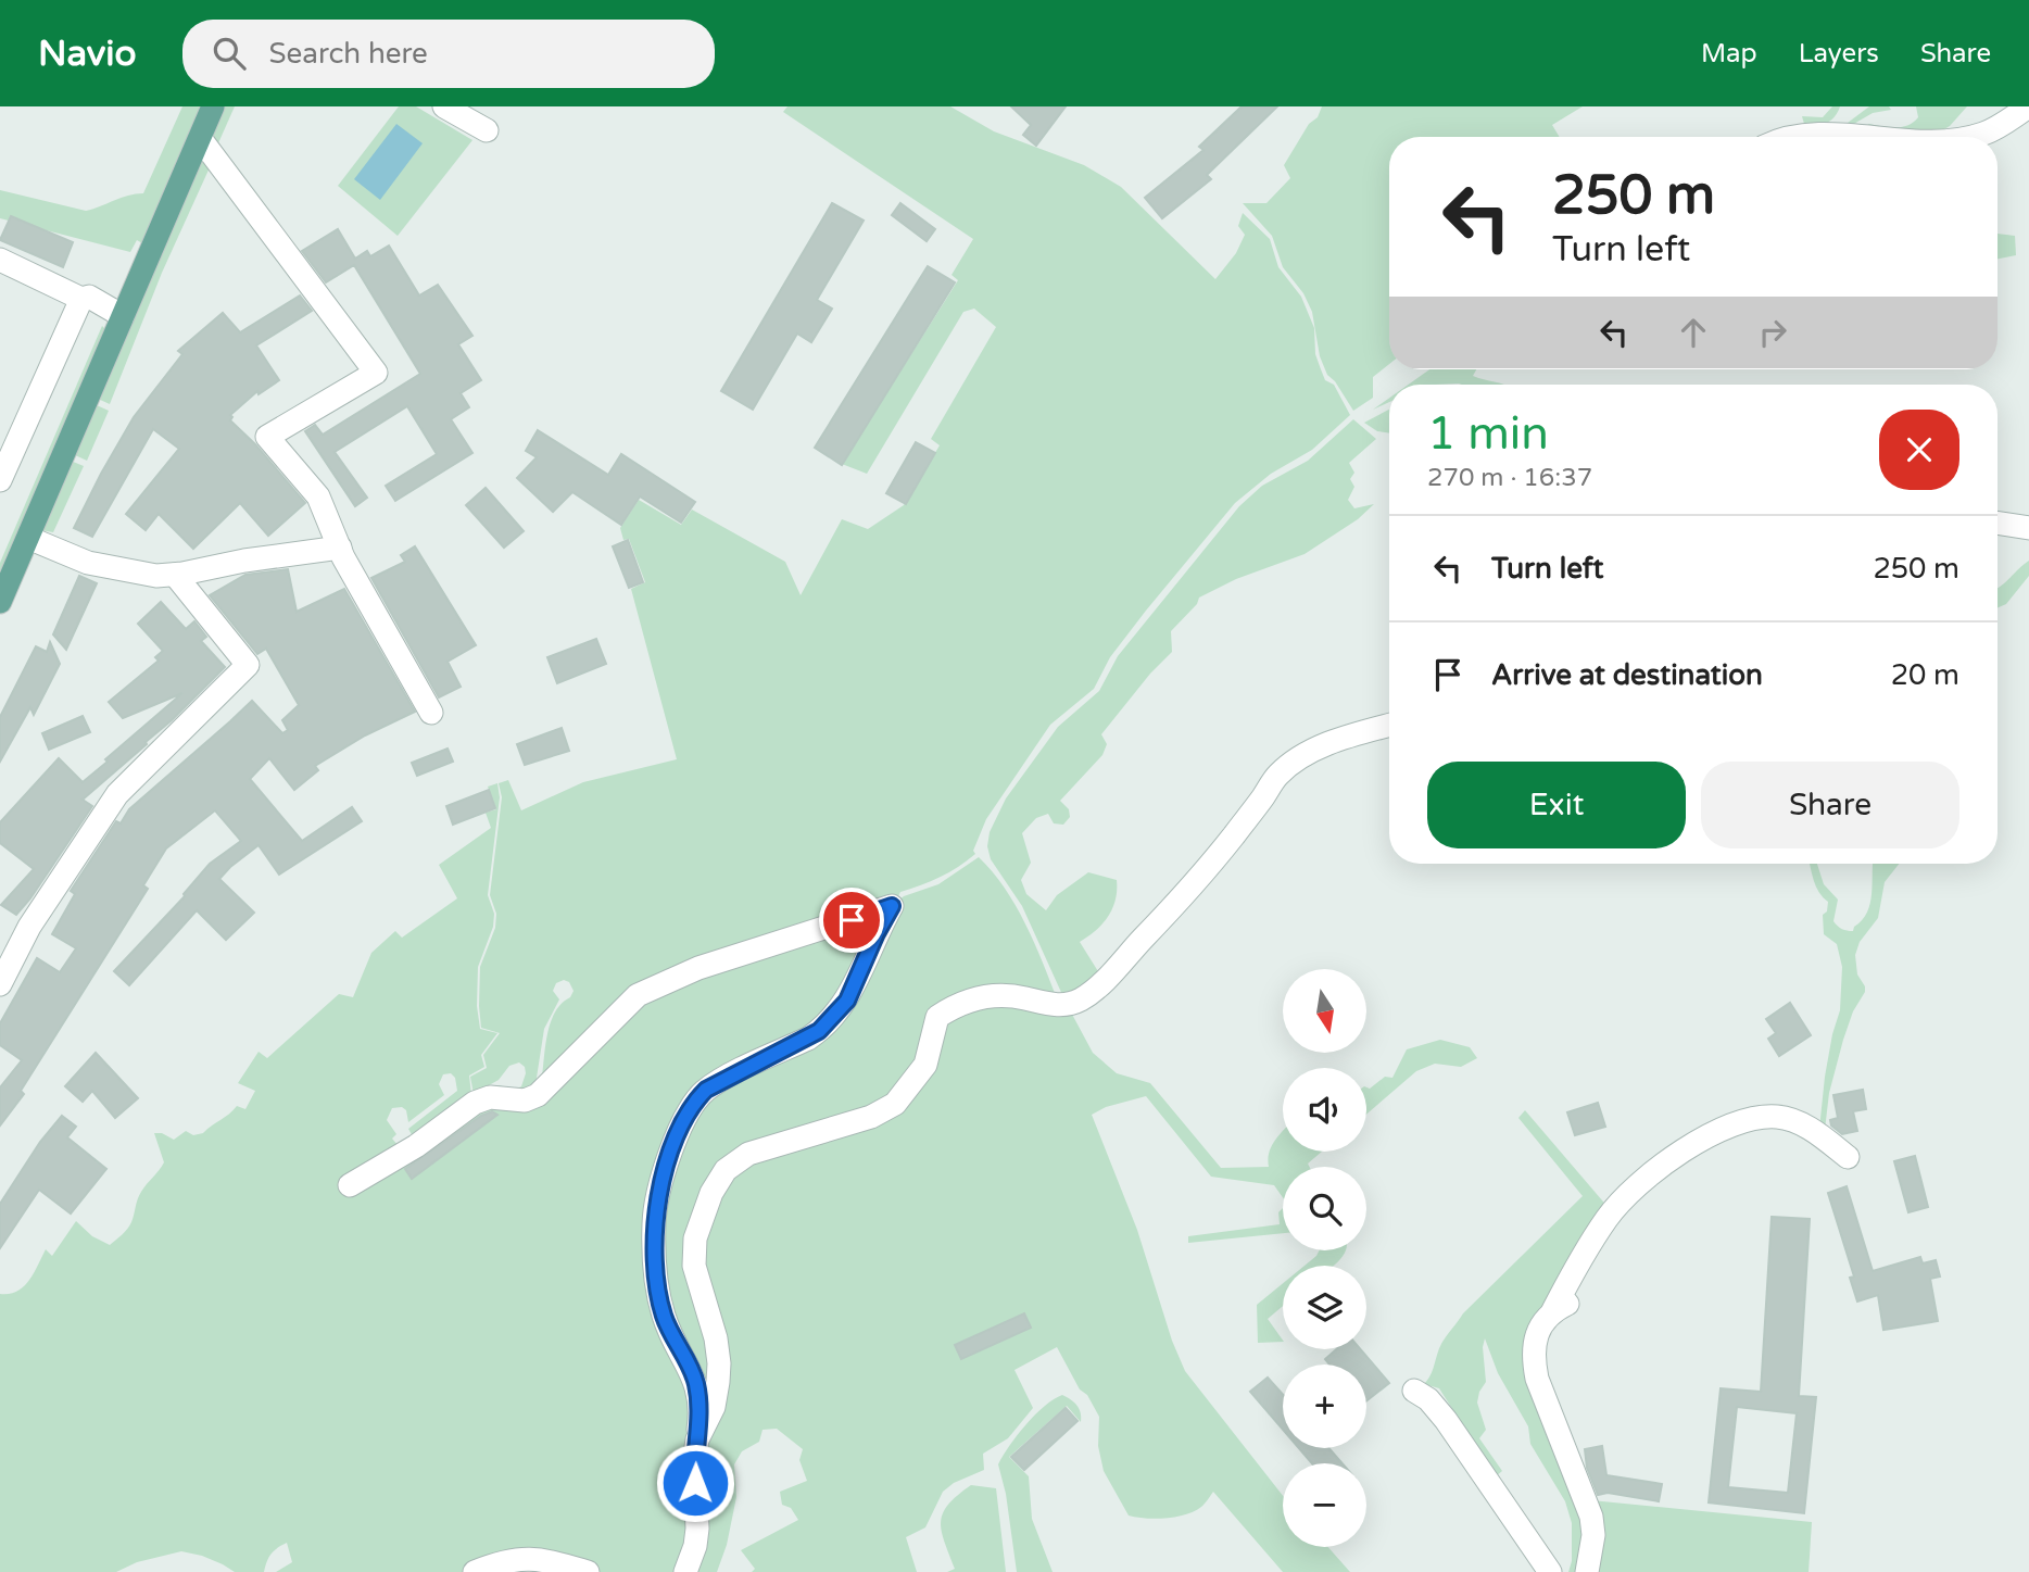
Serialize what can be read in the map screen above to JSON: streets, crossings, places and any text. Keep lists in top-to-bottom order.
{
  "north": "bottom",
  "page": {
    "header": "Navio",
    "search": "Search here",
    "nav": ["Map", "Layers", "Share"],
    "turn": ["250 m", "Turn left"],
    "heading": ["1 min", "270 m · 16:37"],
    "list": [
      {
        "name": "Turn left",
        "value": "250 m"
      },
      {
        "name": "Arrive at destination",
        "value": "20 m"
      }
    ],
    "buttons": ["Exit", "Share"],
    "map_buttons": ["+", "−"]
  }
}
